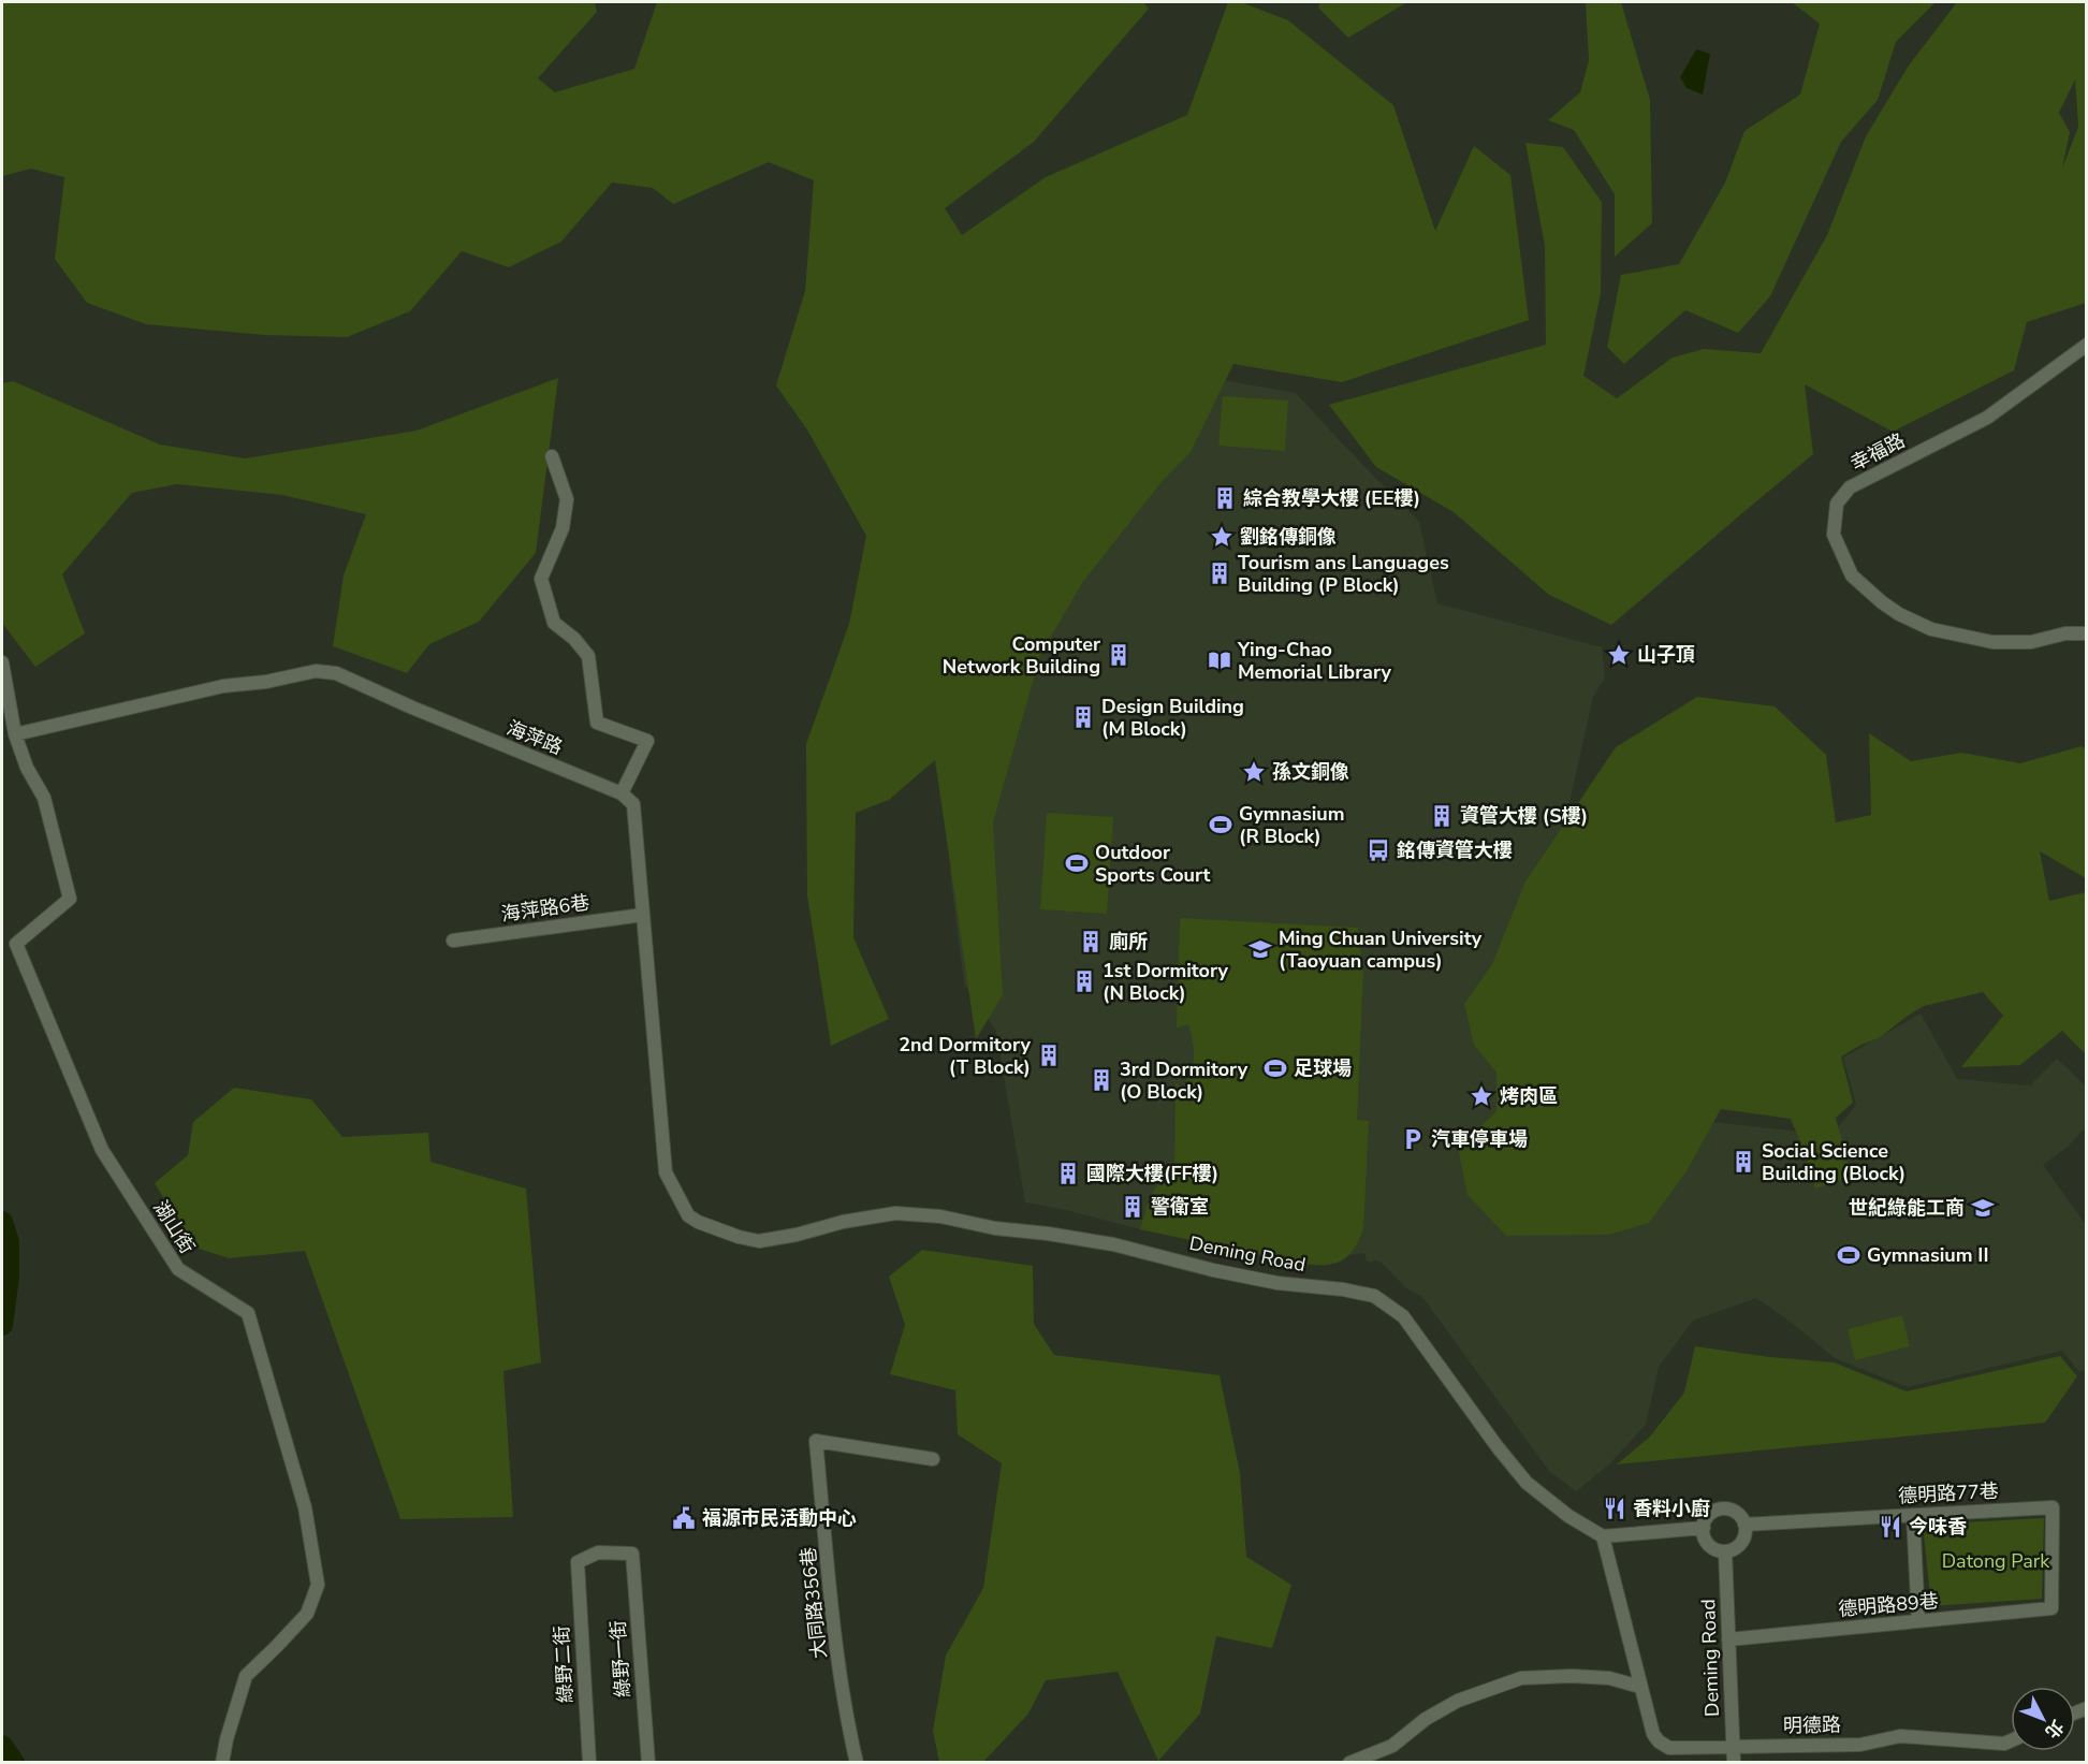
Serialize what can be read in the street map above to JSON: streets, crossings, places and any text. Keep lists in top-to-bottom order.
{
  "streets": {
    "street": [
      "幸福路",
      "海萍路",
      "海萍路6巷",
      "湖山街",
      "Deming Road",
      "德明路77巷",
      "大同路356巷",
      "德明路89巷",
      "綠野一街",
      "綠野二街",
      "明德路"
    ]
  },
  "crossings": [
    ["海萍路", "湖山街"],
    ["海萍路6巷", "Deming Road"],
    ["Deming Road", "德明路77巷"],
    ["Deming Road", "德明路89巷"],
    ["Deming Road", "明德路"],
    ["德明路77巷", "德明路89巷"],
    ["綠野一街", "綠野二街"]
  ],
  "parks": ["Datong Park"],
  "places": {
    "building": [
      "綜合教學大樓 (EE樓)",
      "Tourism ans Languages Building (P Block)",
      "Computer Network Building",
      "Design Building (M Block)",
      "資管大樓 (S樓)",
      "廁所",
      "1st Dormitory (N Block)",
      "2nd Dormitory (T Block)",
      "3rd Dormitory (O Block)",
      "Social Science Building (Block)",
      "國際大樓(FF樓)",
      "警衛室"
    ],
    "place": [
      "劉銘傳銅像",
      "山子頂",
      "孫文銅像",
      "烤肉區"
    ],
    "library": ["Ying-Chao Memorial Library"],
    "sports": [
      "Gymnasium (R Block)",
      "Outdoor Sports Court",
      "足球場",
      "Gymnasium II"
    ],
    "bus stop": ["銘傳資管大樓"],
    "school or university": ["Ming Chuan University (Taoyuan campus)", "世紀綠能工商"],
    "parking": ["汽車停車場"],
    "restaurant": ["香料小廚", "今味香"],
    "public building": ["福源市民活動中心"]
  },
  "north": "bottom right"
}
